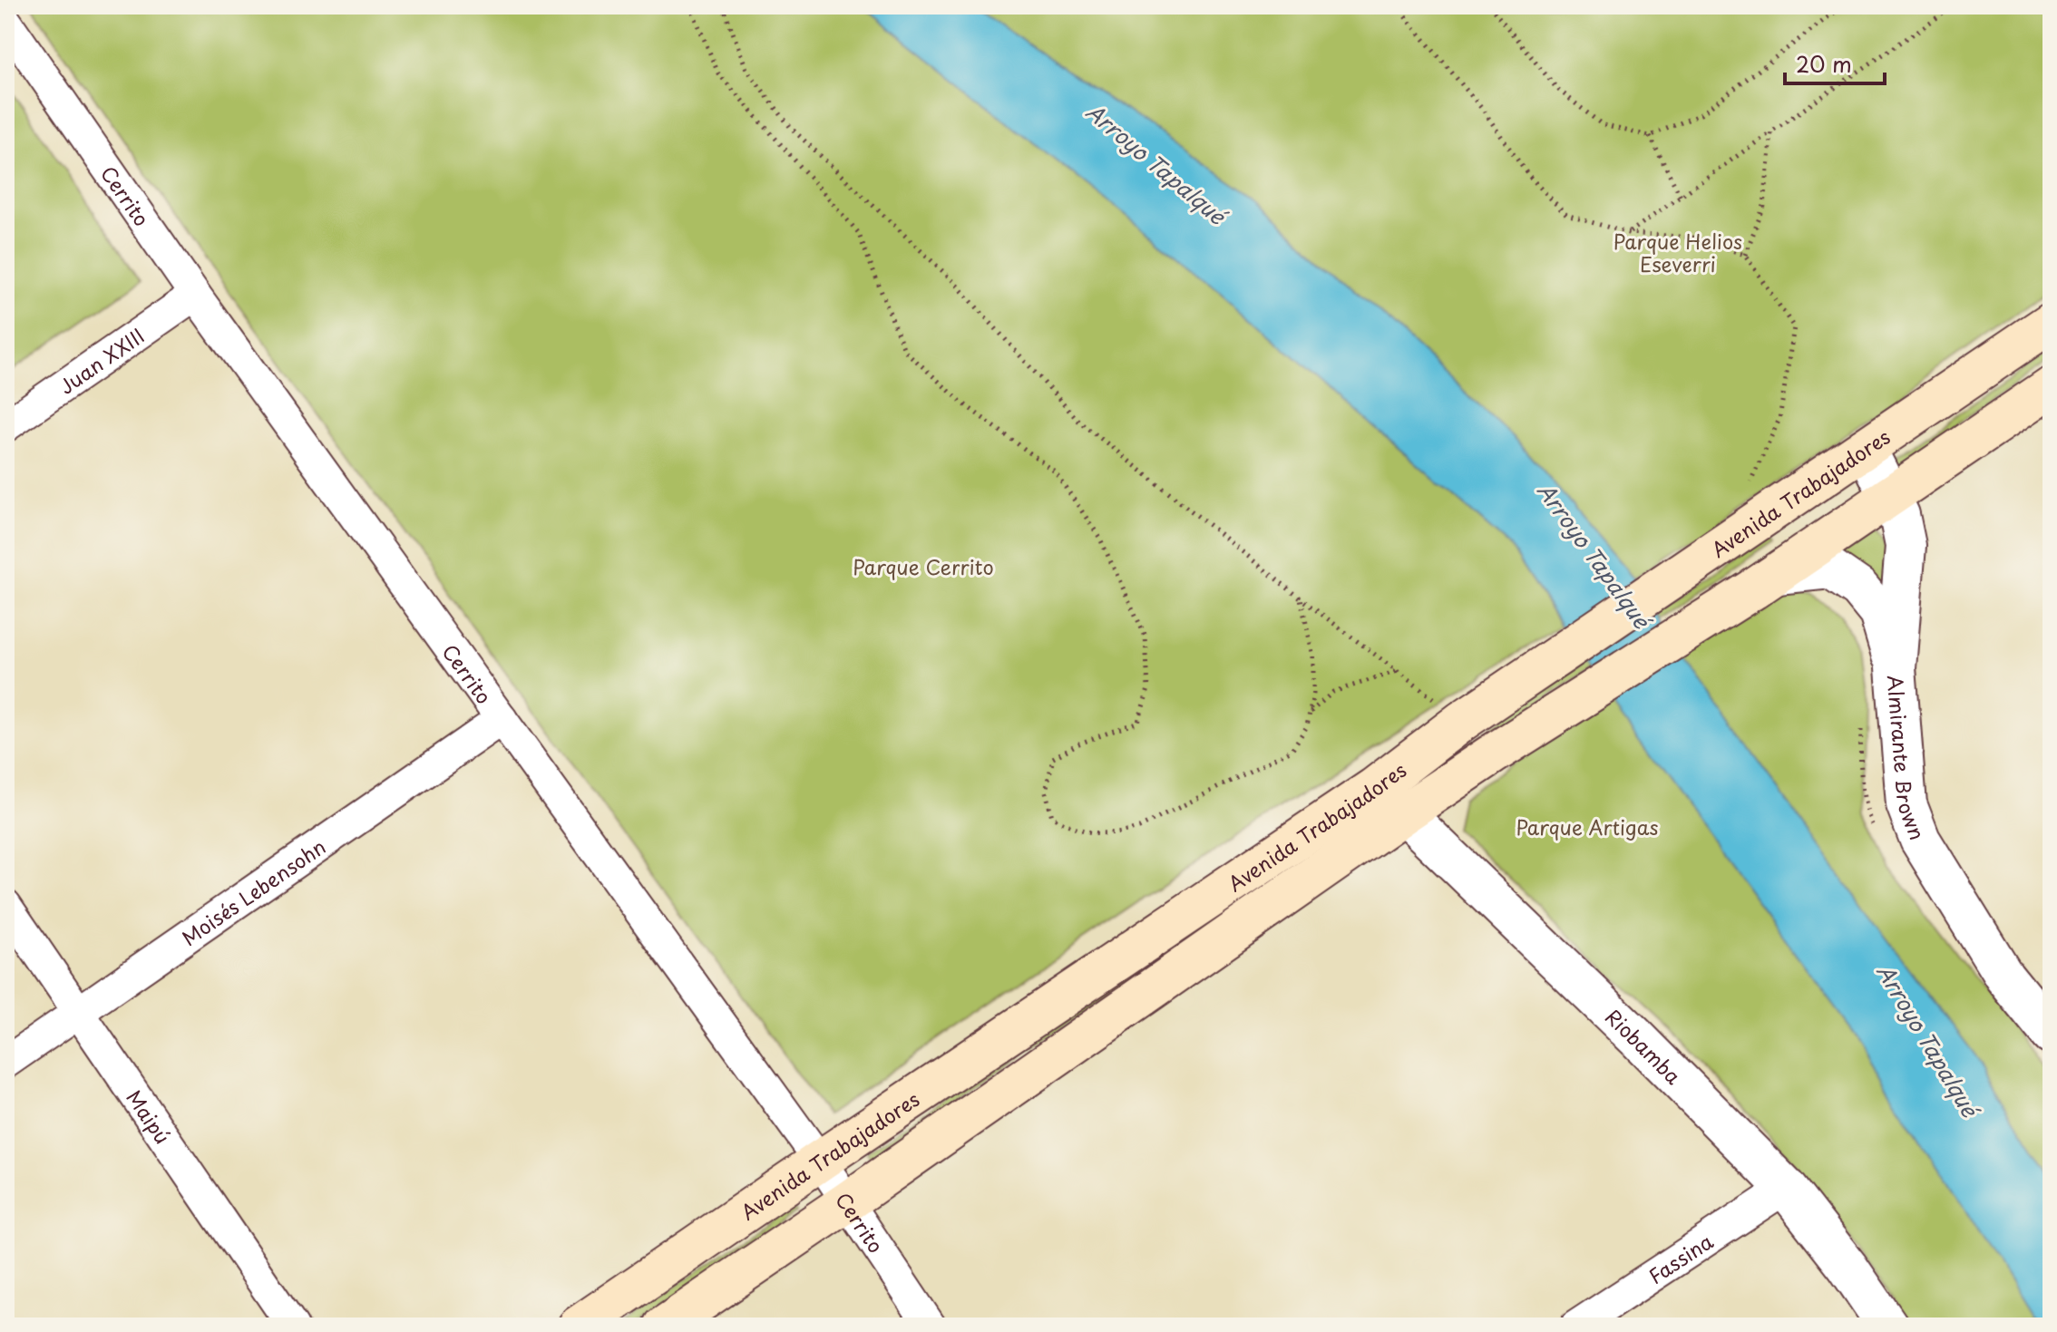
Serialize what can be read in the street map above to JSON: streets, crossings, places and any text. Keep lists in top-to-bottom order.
{
  "streets": {
    "main road": ["Avenida Trabajadores"],
    "street": [
      "Cerrito",
      "Juan XXIII",
      "Almirante Brown",
      "Moisés Lebensohn",
      "Riobamba",
      "Maipú",
      "Fassina"
    ]
  },
  "crossings": [
    ["Cerrito", "Juan XXIII"],
    ["Cerrito", "Avenida Trabajadores"],
    ["Cerrito", "Moisés Lebensohn"],
    ["Avenida Trabajadores", "Almirante Brown"],
    ["Avenida Trabajadores", "Riobamba"],
    ["Moisés Lebensohn", "Maipú"],
    ["Riobamba", "Fassina"]
  ],
  "water": ["Arroyo Tapalqué"],
  "parks": ["Parque Helios Eseverri", "Parque Cerrito", "Parque Artigas"],
  "scale_bar": "20 m"
}
